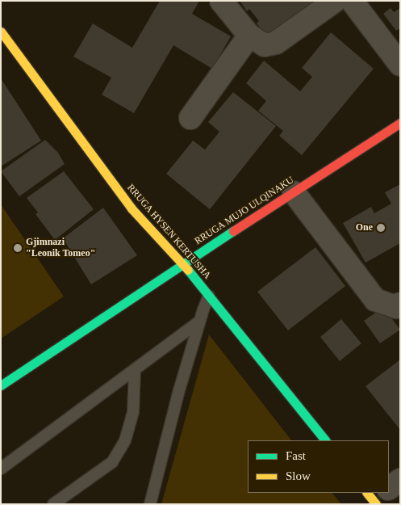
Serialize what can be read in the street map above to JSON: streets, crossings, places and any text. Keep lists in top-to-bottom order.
{
  "streets": {
    "main road": ["RRUGA MUJO ULQINAKU", "RRUGA HYSEN KERTUSHA"]
  },
  "crossings": [
    ["RRUGA MUJO ULQINAKU", "RRUGA HYSEN KERTUSHA"]
  ],
  "places": ["One", "Gjimnazi \"Leonik Tomeo\""],
  "legend": ["Fast", "Slow"]
}
